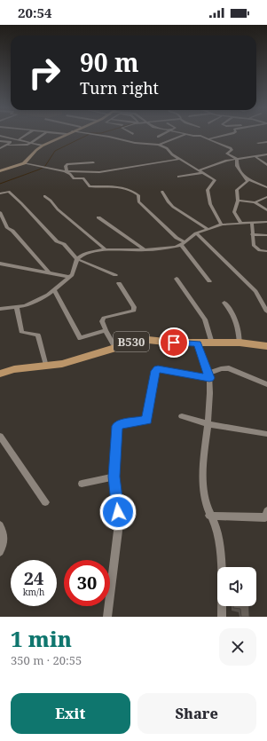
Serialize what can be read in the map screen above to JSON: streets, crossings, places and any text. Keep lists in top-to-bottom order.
{
  "streets": {
    "main road": ["B530"]
  },
  "page": {
    "status": "20:54",
    "turn": ["90 m", "Turn right"],
    "speed": "24 km/h",
    "limit": "30",
    "heading": ["1 min", "350 m · 20:55"],
    "buttons": ["Exit", "Share"]
  }
}
